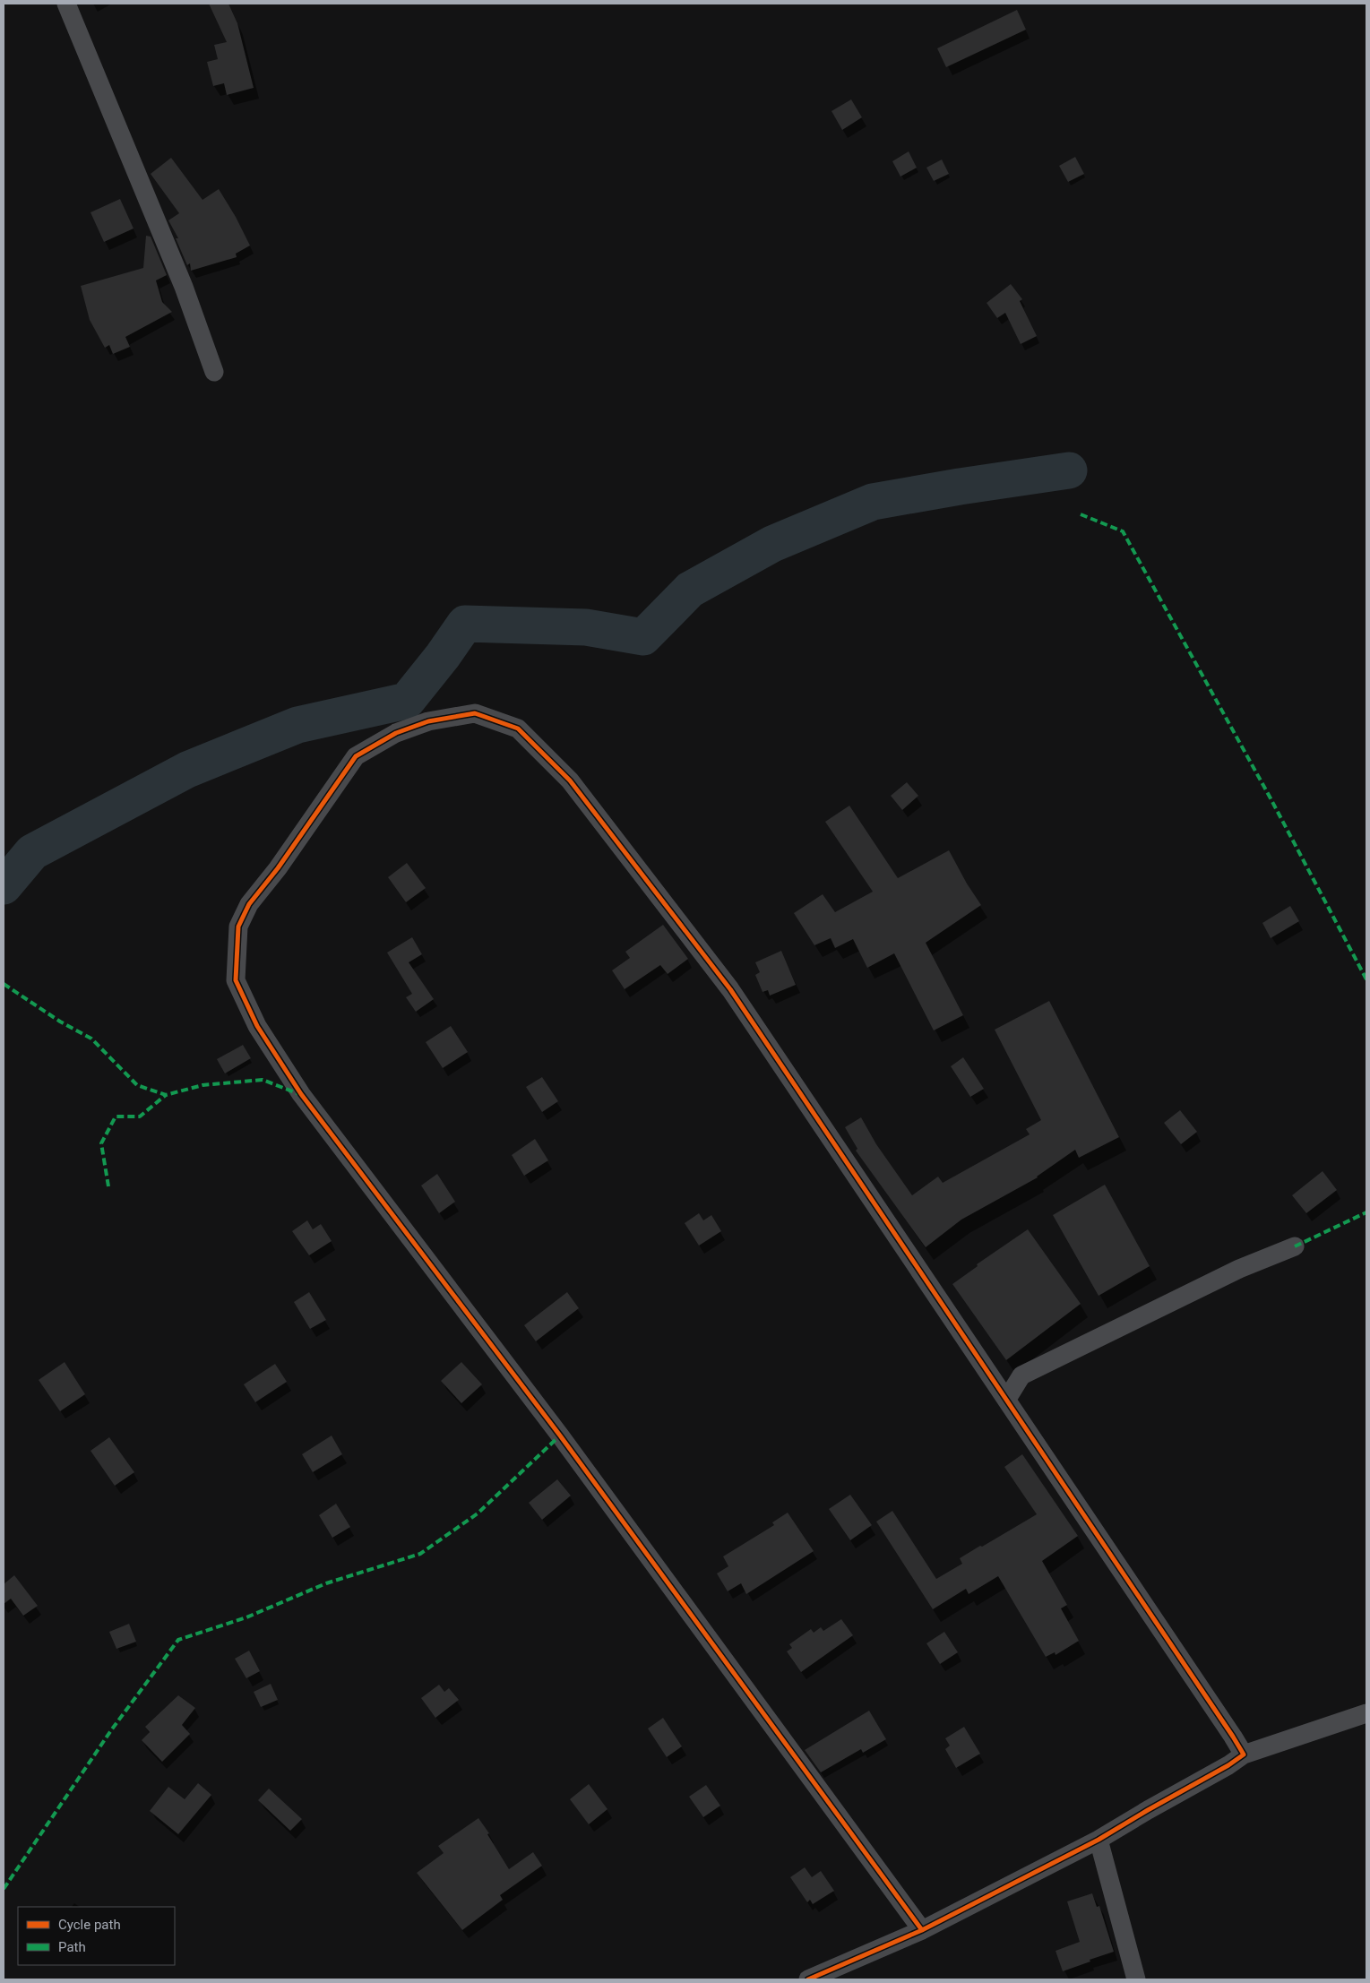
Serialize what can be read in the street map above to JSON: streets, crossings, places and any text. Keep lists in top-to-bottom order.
{
  "legend": ["Cycle path", "Path"]
}
